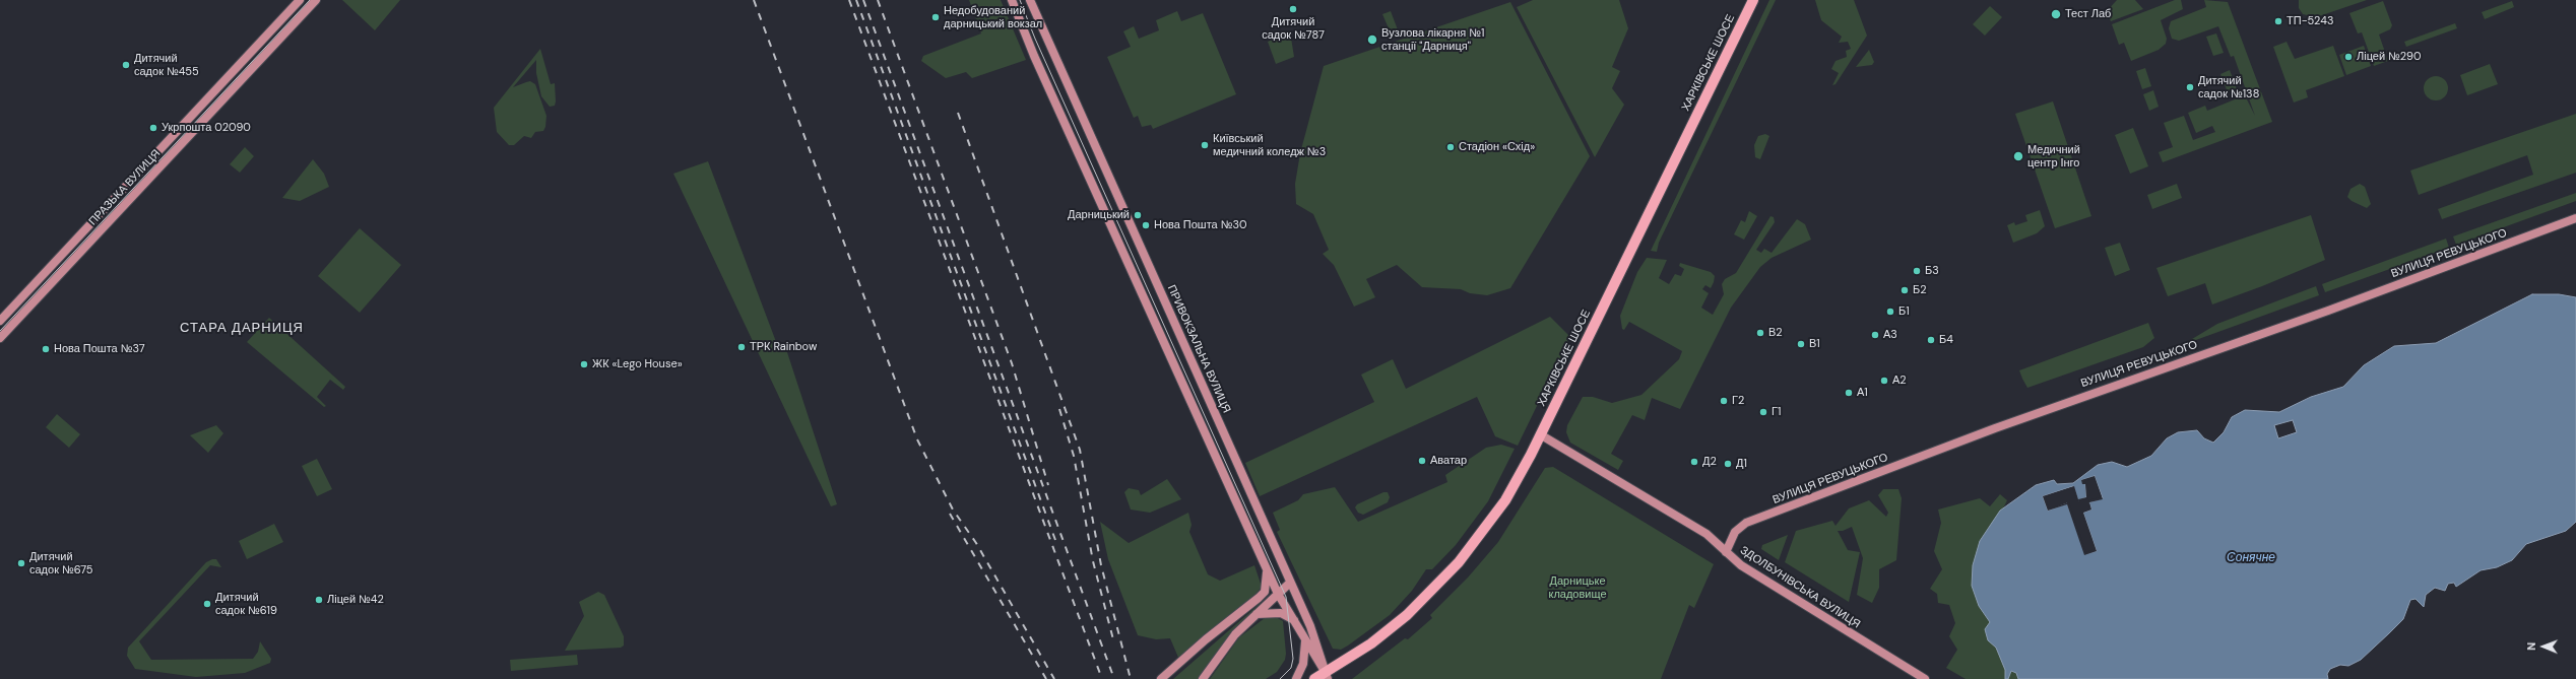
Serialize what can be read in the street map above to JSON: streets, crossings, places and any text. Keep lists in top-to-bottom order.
{
  "streets": {
    "main road": ["ХАРКІВСЬКЕ ШОСЕ"],
    "street": [
      "ПРАЗЬКА ВУЛИЦЯ",
      "ВУЛИЦЯ РЕВУЦЬКОГО",
      "ПРИВОКЗАЛЬНА ВУЛИЦЯ",
      "ЗДОЛБУНІВСЬКА ВУЛИЦЯ"
    ]
  },
  "crossings": [
    ["ХАРКІВСЬКЕ ШОСЕ", "ПРИВОКЗАЛЬНА ВУЛИЦЯ"],
    ["ХАРКІВСЬКЕ ШОСЕ", "ЗДОЛБУНІВСЬКА ВУЛИЦЯ"],
    ["ВУЛИЦЯ РЕВУЦЬКОГО", "ЗДОЛБУНІВСЬКА ВУЛИЦЯ"]
  ],
  "districts": ["СТАРА ДАРНИЦЯ"],
  "water": ["Сонячне"],
  "parks": ["Дарницьке кладовище"],
  "places": [
    "Дитячий садок №787",
    "Тест Лаб",
    "Недобудований дарницький вокзал",
    "ТП-5243",
    "Вузлова лікарня №1 станції \"Дарниця\"",
    "Ліцей №290",
    "Дитячий садок №455",
    "Дитячий садок №138",
    "Укрпошта 02090",
    "Київський медичний коледж №3",
    "Стадіон «Схід»",
    "Медичний центр Інго",
    "Дарницький",
    "Нова Пошта №30",
    "Б3",
    "Б2",
    "Б1",
    "В2",
    "А3",
    "Б4",
    "В1",
    "ТРК Rainbow",
    "Нова Пошта №37",
    "ЖК «Lego House»",
    "А2",
    "А1",
    "Г2",
    "Г1",
    "Аватар",
    "Д2",
    "Д1",
    "Дитячий садок №675",
    "Ліцей №42",
    "Дитячий садок №619"
  ],
  "north": "left"
}
